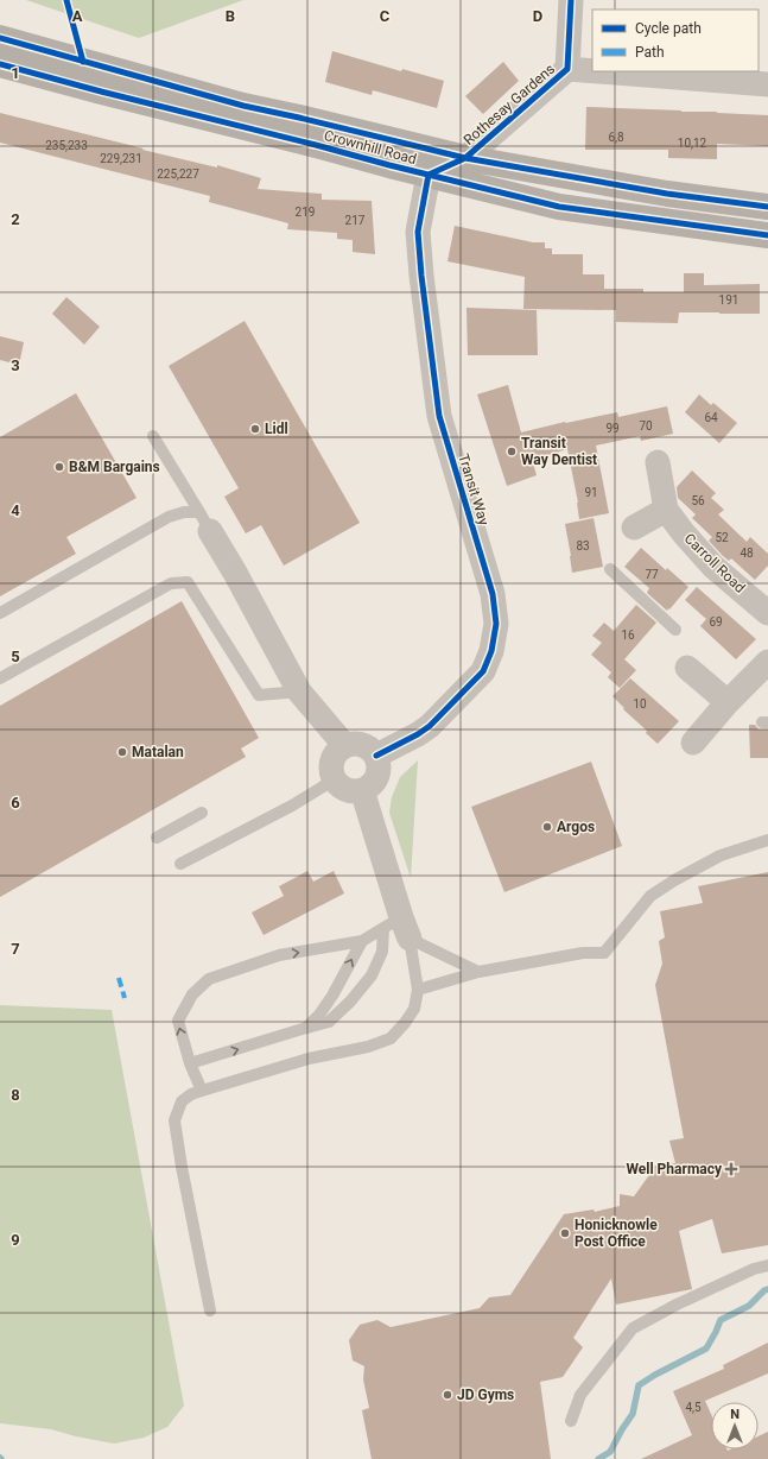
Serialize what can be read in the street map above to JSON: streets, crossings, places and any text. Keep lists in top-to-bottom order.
{
  "streets": {
    "main road": ["Crownhill Road"],
    "street": ["Rothesay Gardens", "Transit Way", "Carroll Road"]
  },
  "crossings": [
    ["Rothesay Gardens", "Crownhill Road"],
    ["Rothesay Gardens", "Transit Way"],
    ["Crownhill Road", "Transit Way"]
  ],
  "places": {
    "other": [
      "Lidl",
      "Transit Way Dentist",
      "B&M Bargains",
      "Matalan",
      "Argos",
      "Honicknowle Post Office",
      "JD Gyms"
    ],
    "health": ["Well Pharmacy"]
  },
  "house_numbers": [
    "6,8",
    "10,12",
    "235,233",
    "229,231",
    "225,227",
    "219",
    "217",
    "191",
    "64",
    "70",
    "99",
    "91",
    "56",
    "52",
    "83",
    "48",
    "77",
    "69",
    "16",
    "10",
    "4,5"
  ],
  "legend": ["Cycle path", "Path"],
  "north": "top",
  "grid": {
    "columns": [
      "A",
      "B",
      "C",
      "D"
    ],
    "rows": [
      "1",
      "2",
      "3",
      "4",
      "5",
      "6",
      "7",
      "8",
      "9"
    ]
  }
}
